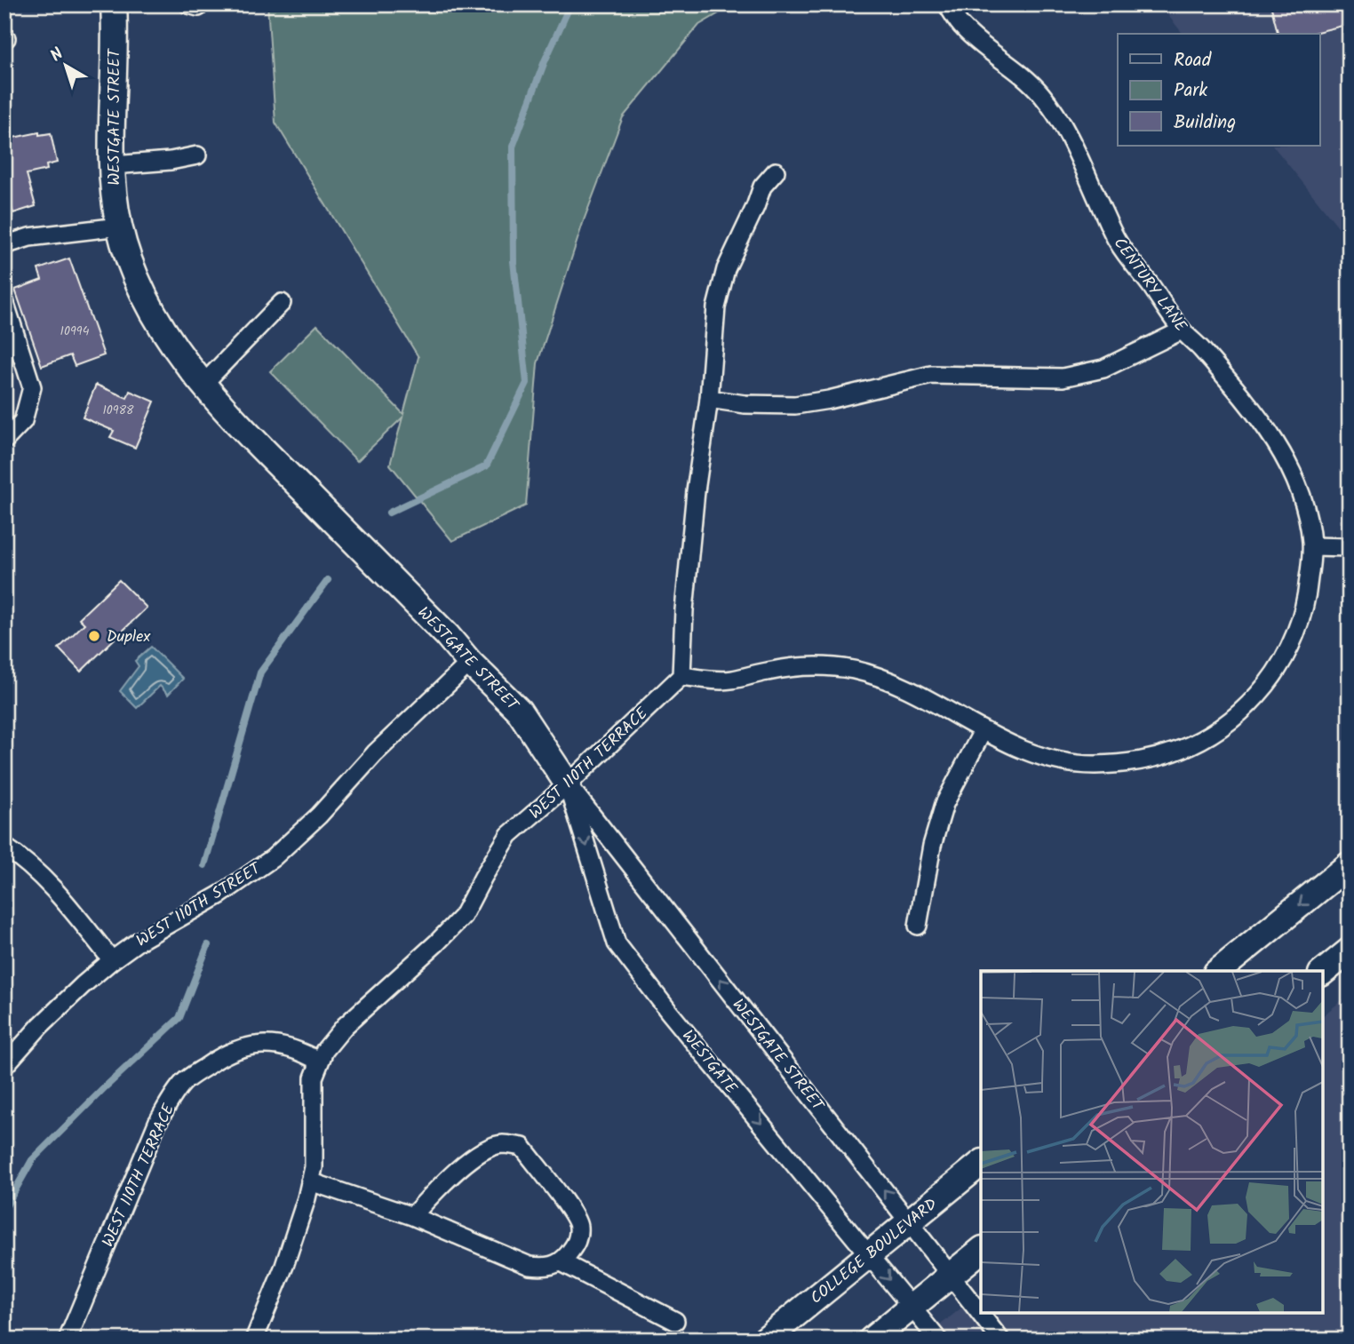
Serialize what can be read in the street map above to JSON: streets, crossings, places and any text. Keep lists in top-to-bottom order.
{
  "streets": {
    "street": [
      "WESTGATE STREET",
      "CENTURY LANE",
      "WEST 110TH TERRACE",
      "WEST 110TH STREET",
      "WESTGATE",
      "COLLEGE BOULEVARD"
    ]
  },
  "crossings": [
    ["WESTGATE STREET", "WEST 110TH TERRACE"],
    ["WESTGATE STREET", "WEST 110TH STREET"],
    ["WESTGATE STREET", "WESTGATE"],
    ["WESTGATE STREET", "COLLEGE BOULEVARD"],
    ["CENTURY LANE", "WEST 110TH TERRACE"],
    ["WEST 110TH TERRACE", "WESTGATE"],
    ["WESTGATE", "COLLEGE BOULEVARD"]
  ],
  "one_way": ["WESTGATE"],
  "places": ["Duplex"],
  "house_numbers": ["10994", "10988"],
  "legend": ["Road", "Park", "Building"],
  "north": "top left"
}
